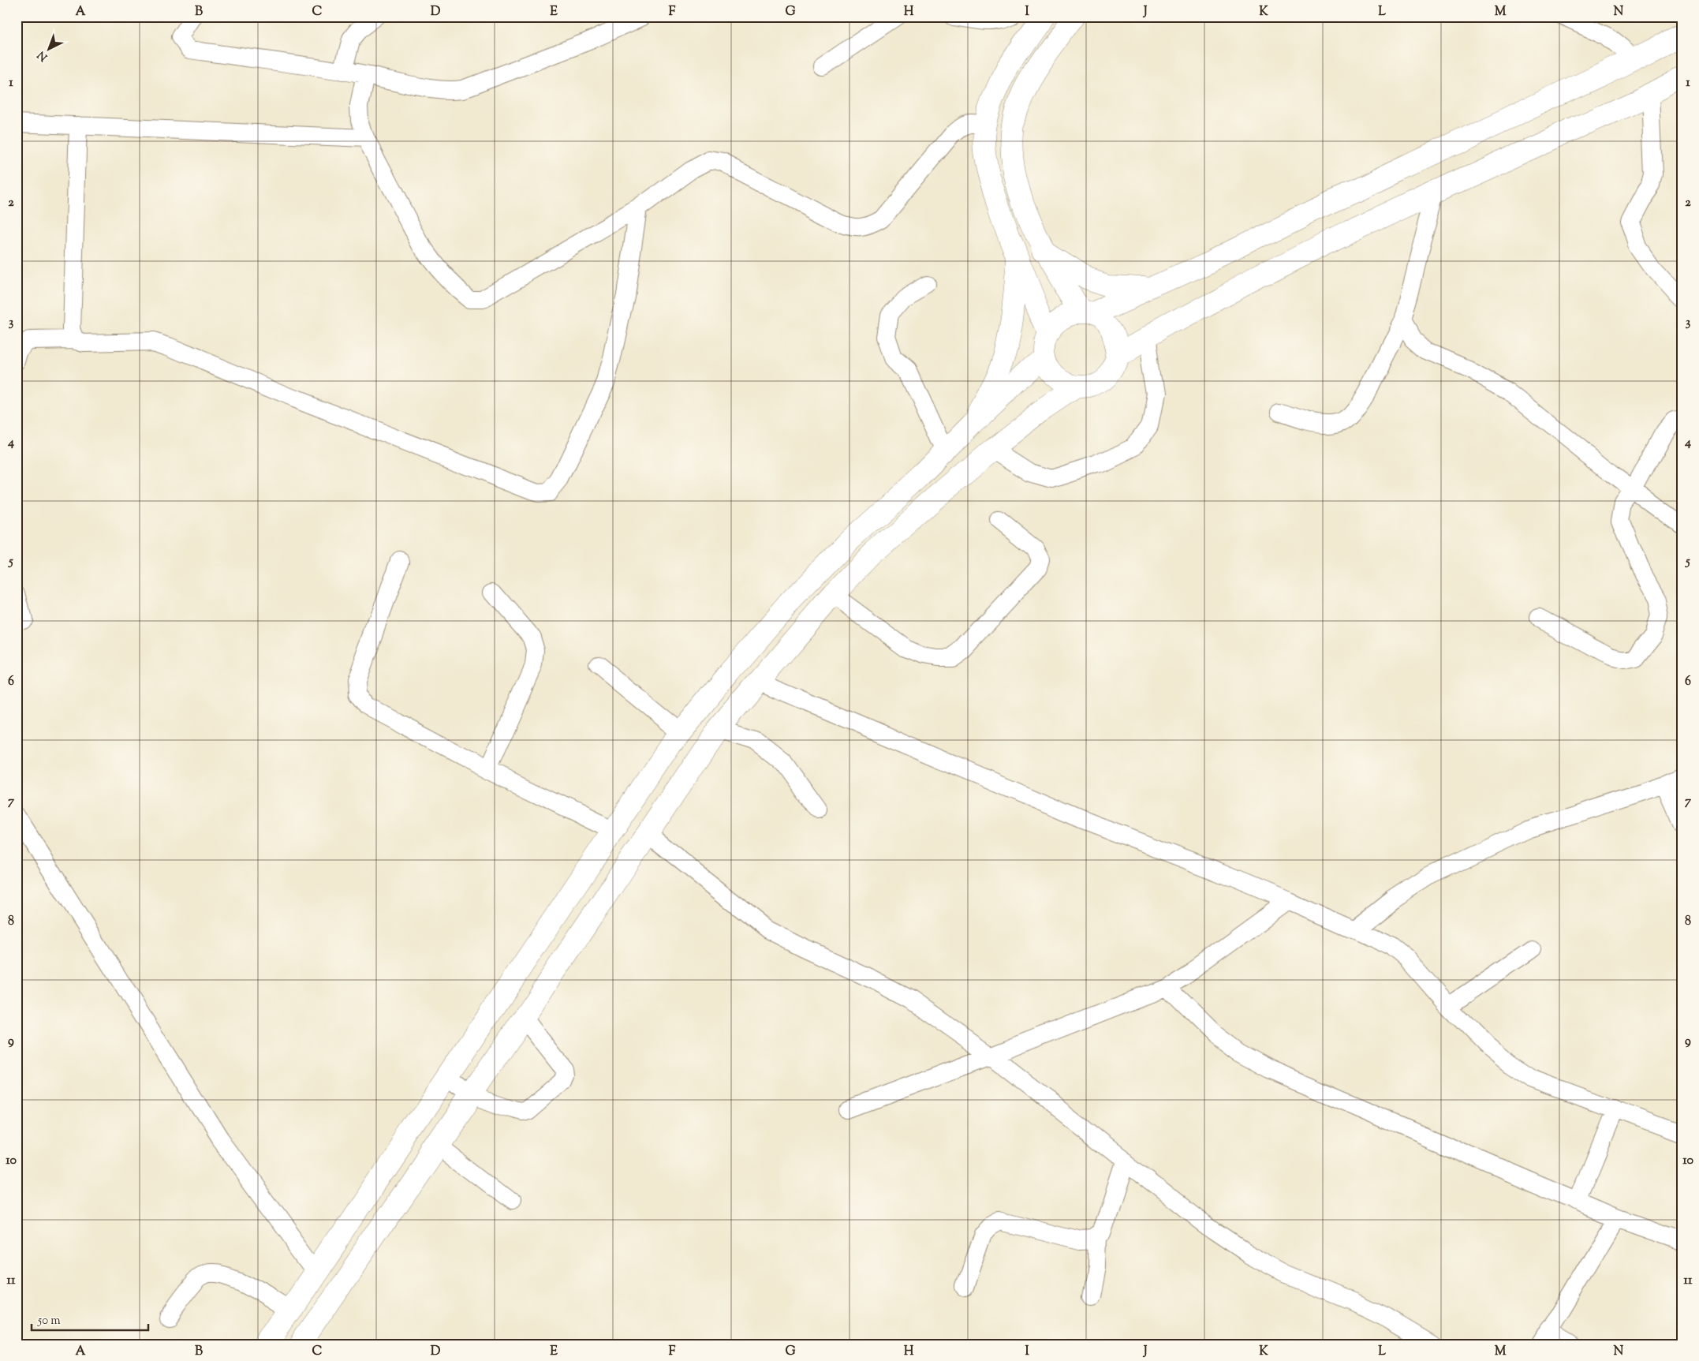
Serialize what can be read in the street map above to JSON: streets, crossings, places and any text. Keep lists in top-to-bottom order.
{
  "scale_bar": "50 m",
  "north": "bottom left",
  "grid": {
    "columns": [
      "A",
      "B",
      "C",
      "D",
      "E",
      "F",
      "G",
      "H",
      "I",
      "J",
      "K",
      "L",
      "M",
      "N"
    ],
    "rows": [
      "1",
      "2",
      "3",
      "4",
      "5",
      "6",
      "7",
      "8",
      "9",
      "10",
      "11"
    ]
  }
}
